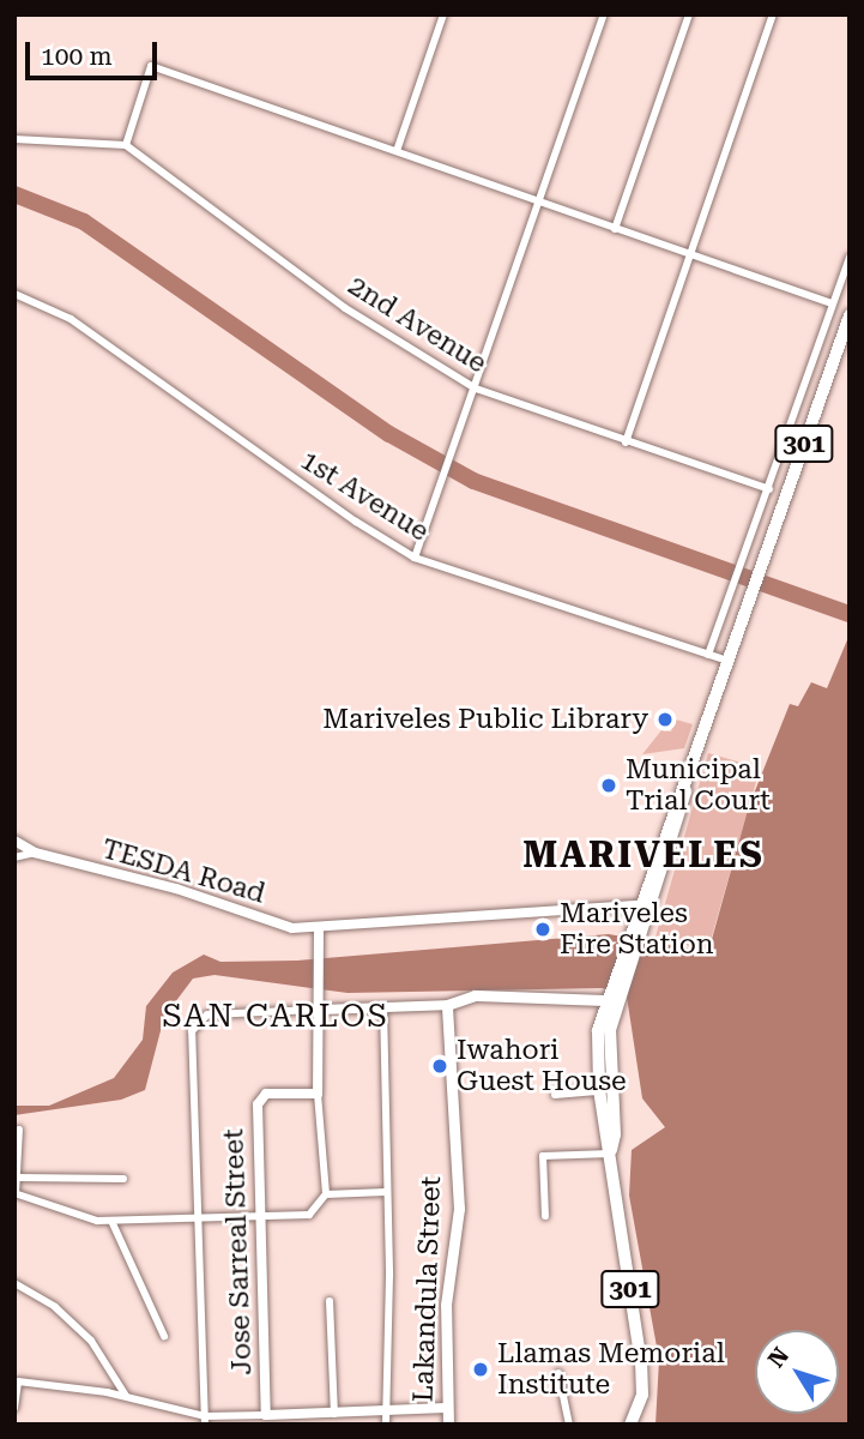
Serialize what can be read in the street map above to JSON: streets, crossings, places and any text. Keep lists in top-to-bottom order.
{
  "streets": {
    "main road": ["301", "Lakandula Street"],
    "street": [
      "2nd Avenue",
      "1st Avenue",
      "TESDA Road",
      "Jose Sarreal Street"
    ]
  },
  "crossings": [
    ["301", "1st Avenue"],
    ["301", "TESDA Road"]
  ],
  "districts": ["MARIVELES", "SAN CARLOS"],
  "places": [
    "Mariveles Public Library",
    "Municipal Trial Court",
    "Mariveles Fire Station",
    "Iwahori Guest House",
    "Llamas Memorial Institute"
  ],
  "scale_bar": "100 m",
  "north": "top left"
}
